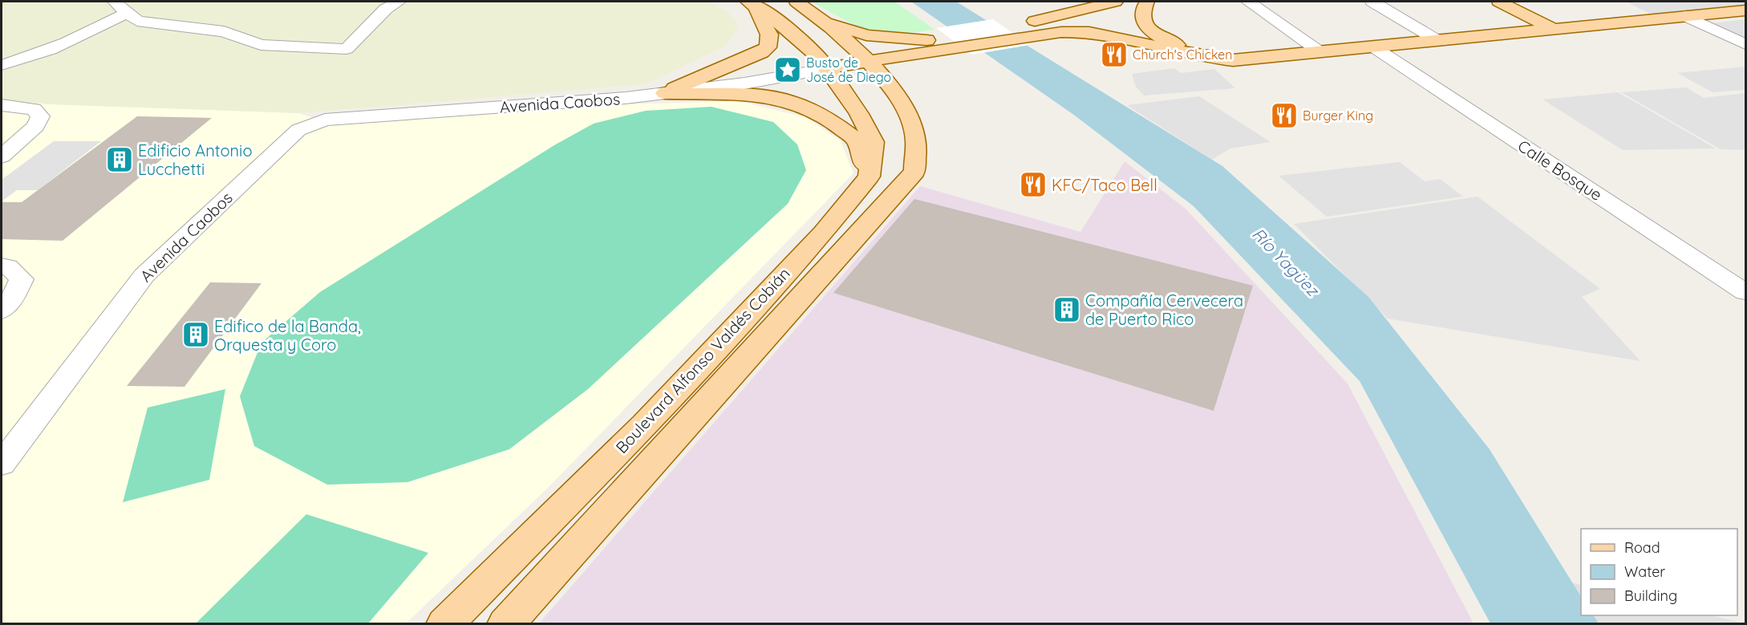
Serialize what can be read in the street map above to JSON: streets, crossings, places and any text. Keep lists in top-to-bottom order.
{
  "streets": {
    "main road": ["Boulevard Alfonso Valdés Cobián"],
    "street": ["Avenida Caobos", "Calle Bosque"]
  },
  "water": ["Río Yagüez"],
  "places": {
    "restaurant": ["Church's Chicken", "Burger King", "KFC/Taco Bell"],
    "place": ["Busto de José de Diego"],
    "building": ["Edificio Antonio Lucchetti", "Compañía Cervecera de Puerto Rico", "Edifico de la Banda, Orquesta y Coro"]
  },
  "legend": ["Road", "Water", "Building"]
}
